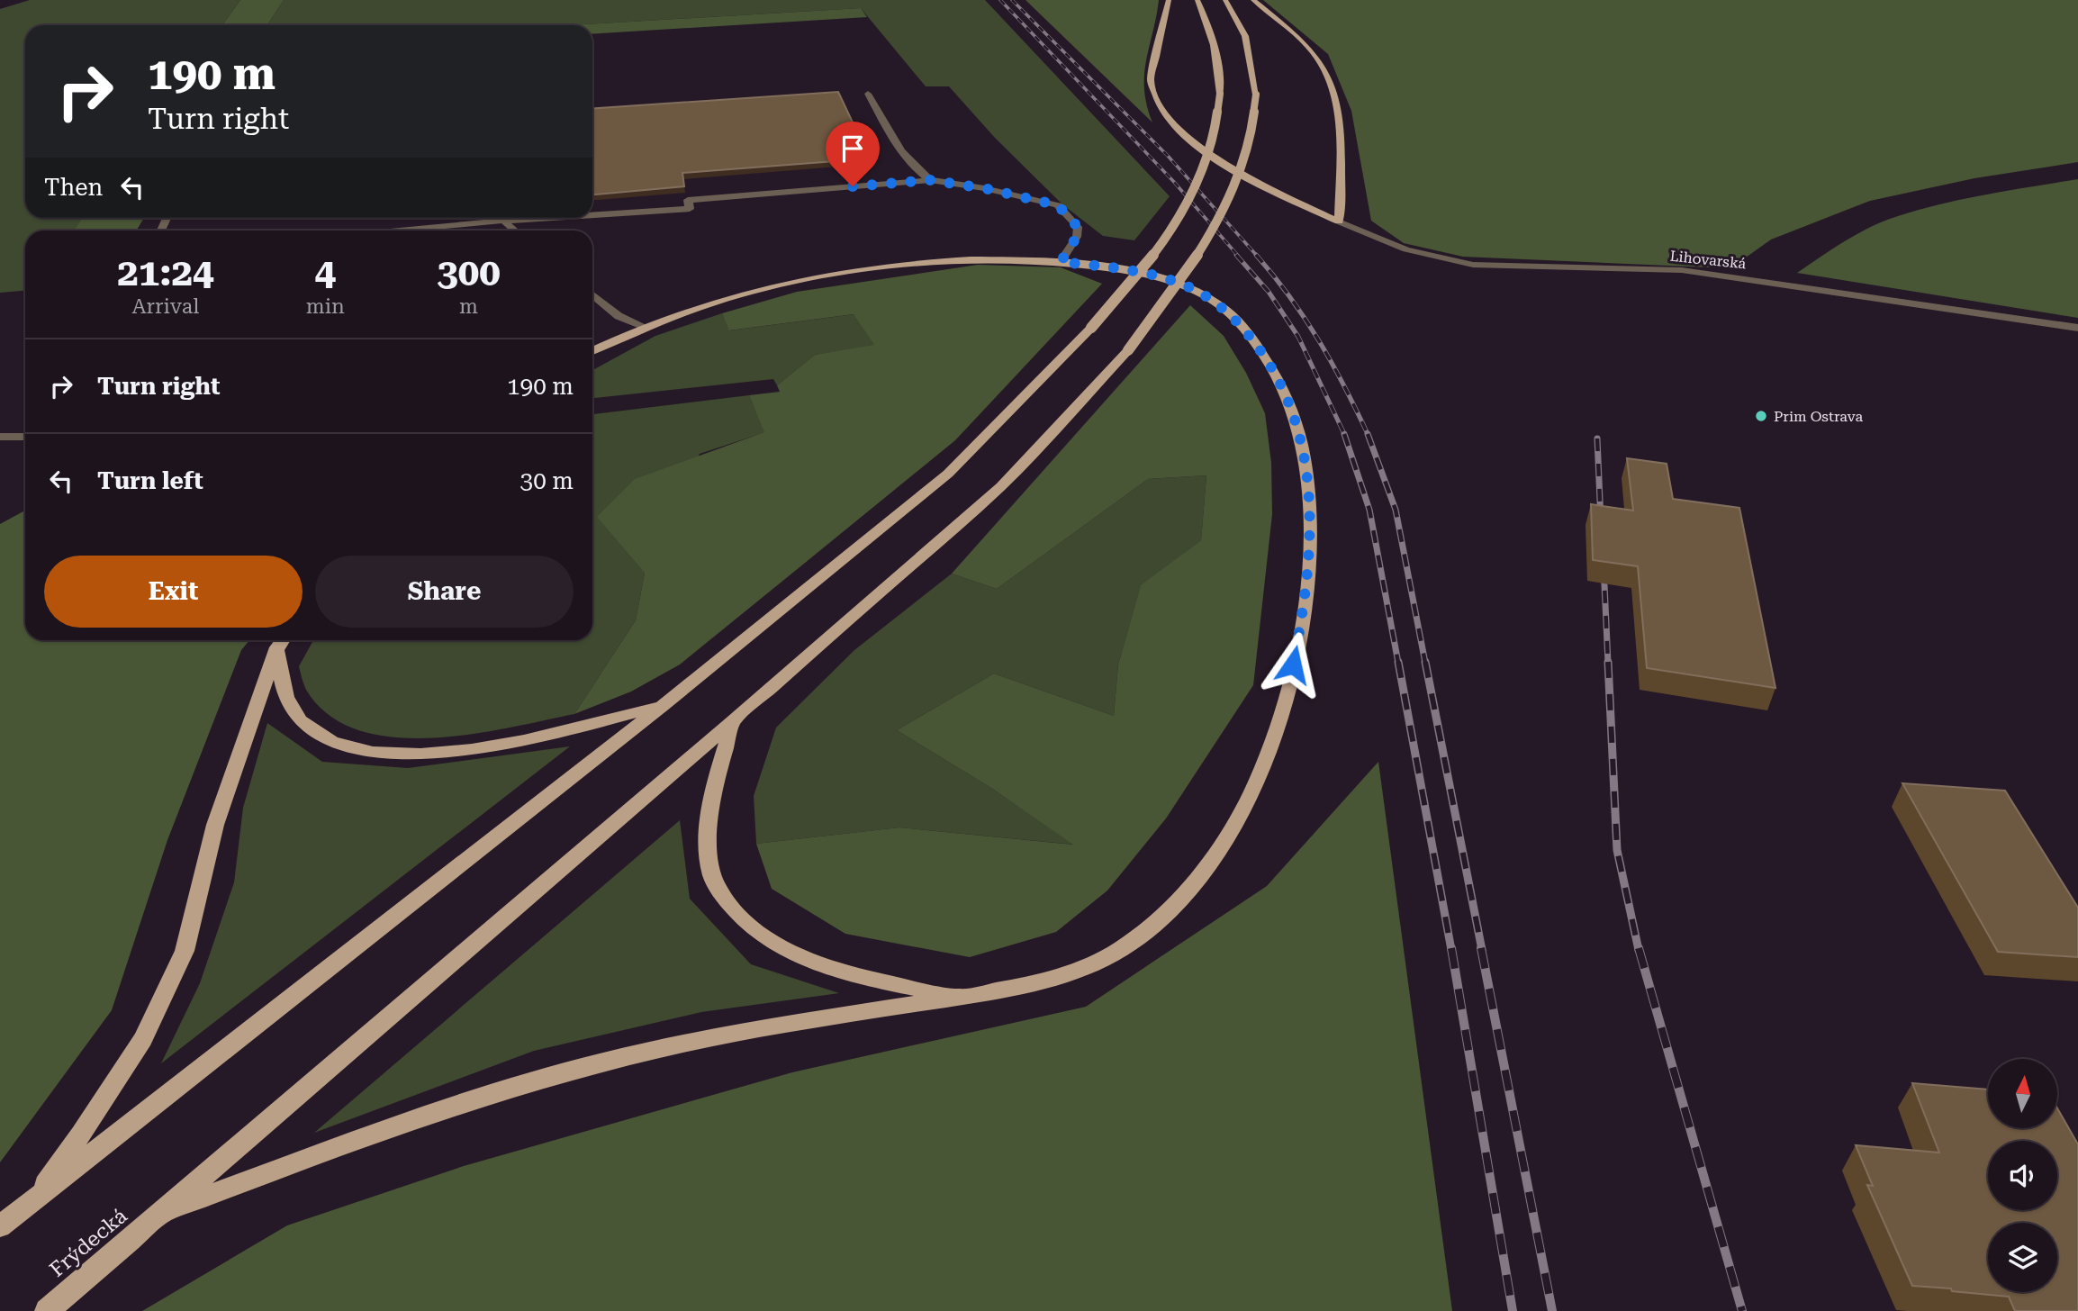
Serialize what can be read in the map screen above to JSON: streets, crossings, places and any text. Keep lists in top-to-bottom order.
{
  "streets": {
    "main road": ["Frýdecká"],
    "street": ["Lihovarská"]
  },
  "places": ["Prim Ostrava"],
  "north": "top",
  "page": {
    "turn": ["190 m", "Turn right"],
    "then": "Then",
    "eta": [
      "21:24",
      "Arrival",
      "4",
      "min",
      "300",
      "m"
    ],
    "list": [
      {
        "name": "Turn right",
        "value": "190 m"
      },
      {
        "name": "Turn left",
        "value": "30 m"
      }
    ],
    "buttons": ["Exit", "Share"]
  }
}
